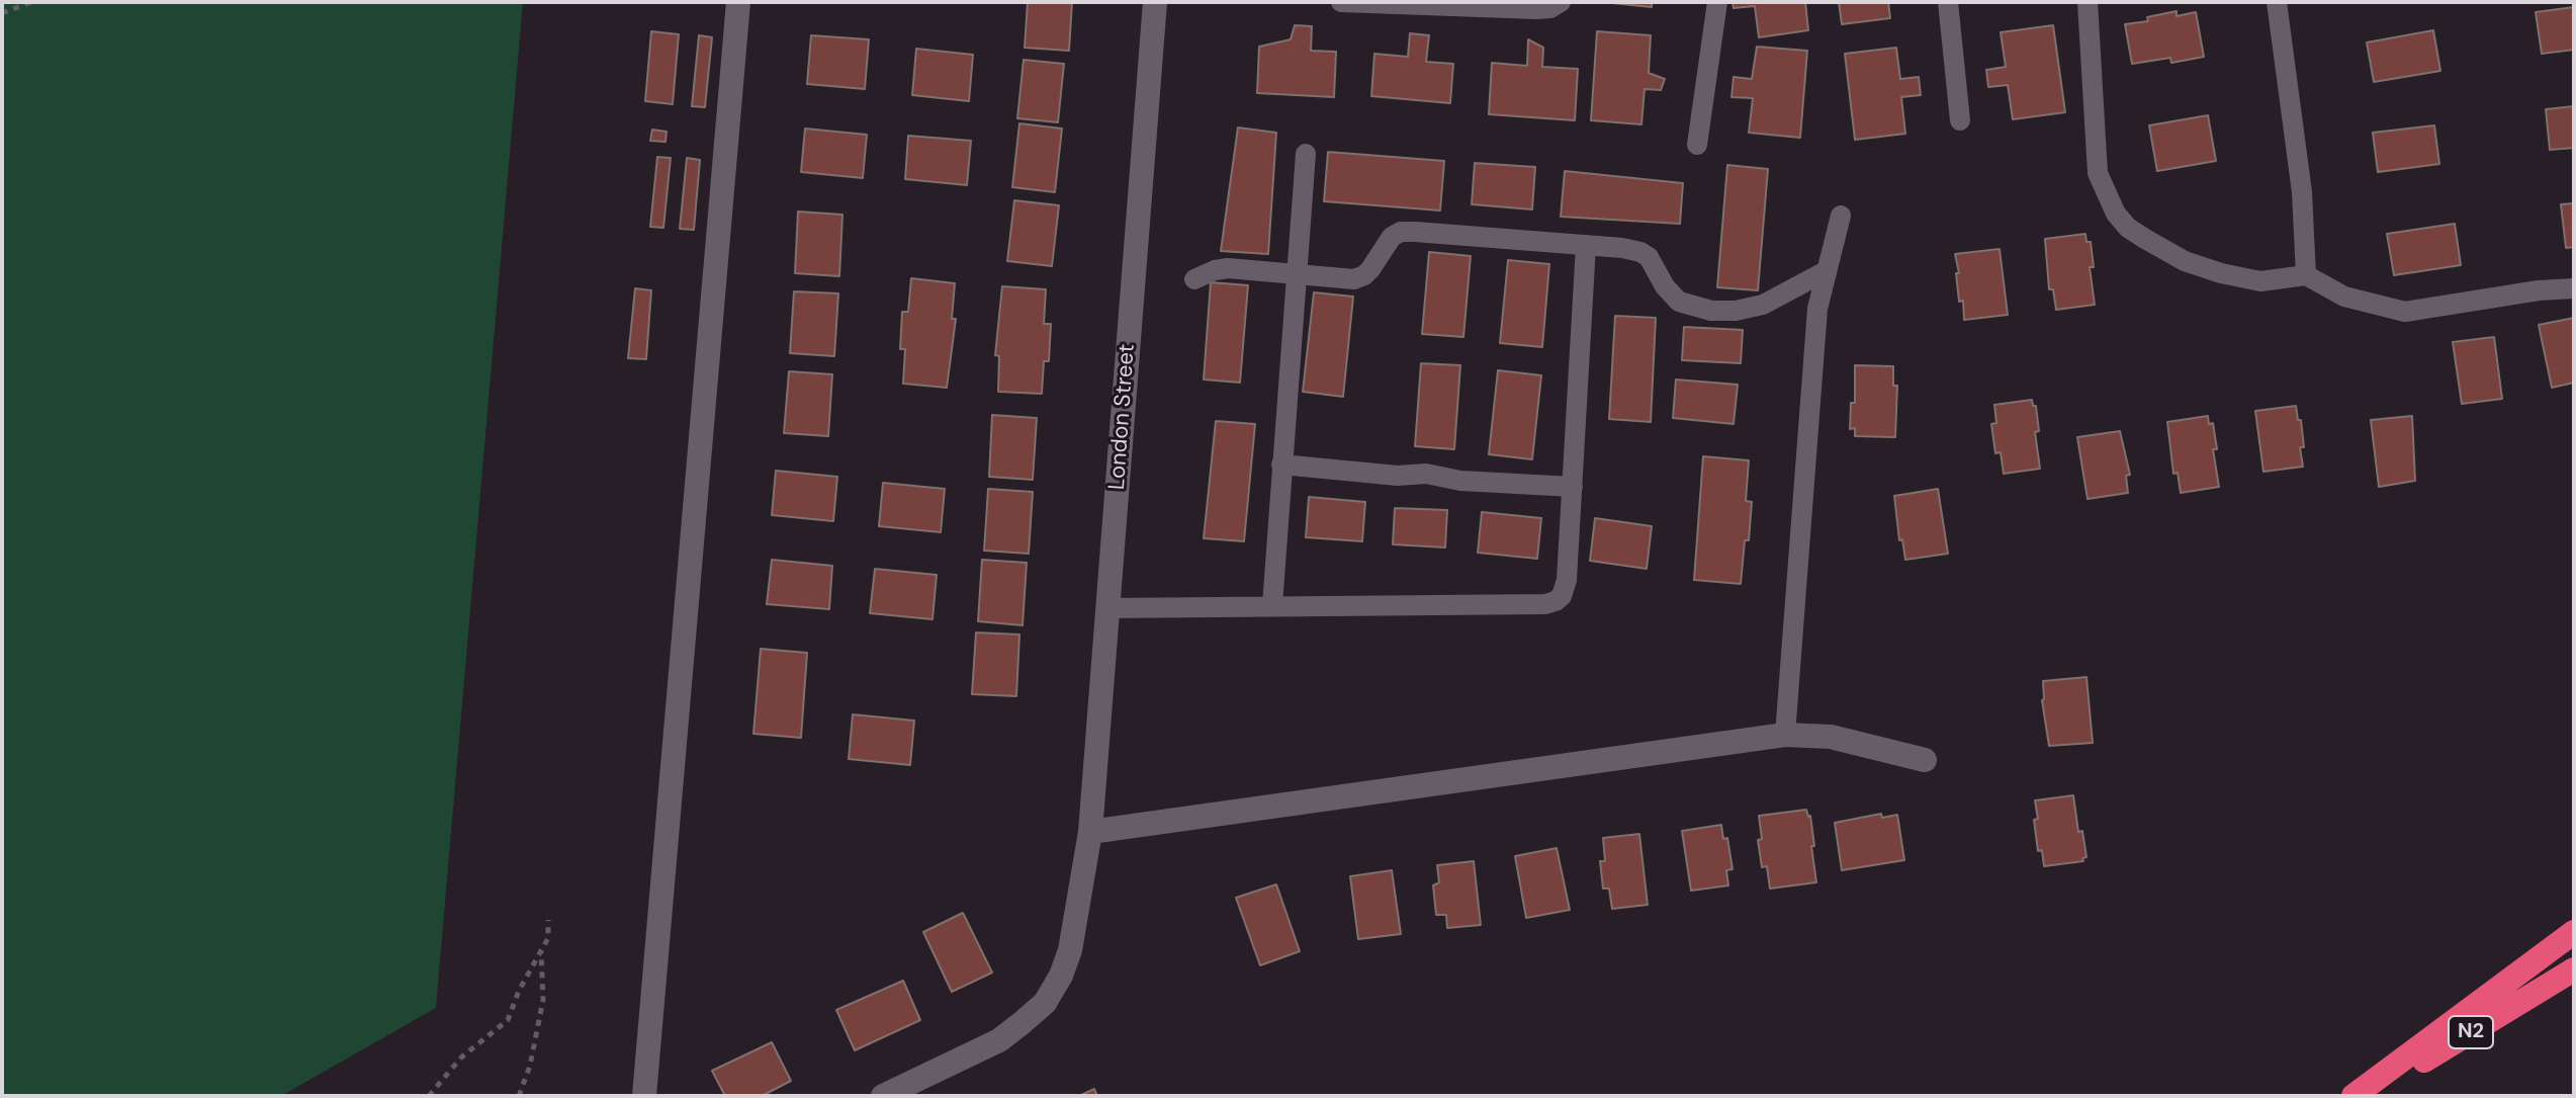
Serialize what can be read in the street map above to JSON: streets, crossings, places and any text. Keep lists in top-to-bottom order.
{
  "streets": {
    "highway": ["N2"],
    "street": ["London Street"]
  }
}
